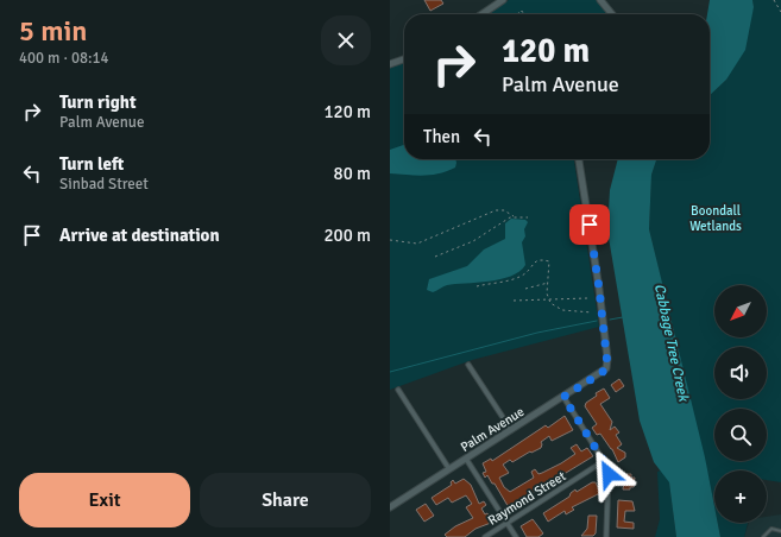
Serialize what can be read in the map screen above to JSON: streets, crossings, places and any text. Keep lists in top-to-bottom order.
{
  "streets": {
    "street": ["Palm Avenue", "Raymond Street"]
  },
  "water": ["Cabbage Tree Creek"],
  "parks": ["Boondall Wetlands"],
  "north": "bottom left",
  "page": {
    "heading": ["5 min", "400 m · 08:14"],
    "turn": ["120 m", "Palm Avenue"],
    "list": [
      {
        "name": "Turn right",
        "note": "Palm Avenue",
        "value": "120 m"
      },
      {
        "name": "Turn left",
        "note": "Sinbad Street",
        "value": "80 m"
      },
      {
        "name": "Arrive at destination",
        "value": "200 m"
      }
    ],
    "then": "Then",
    "map_buttons": "+",
    "buttons": ["Exit", "Share"]
  }
}
